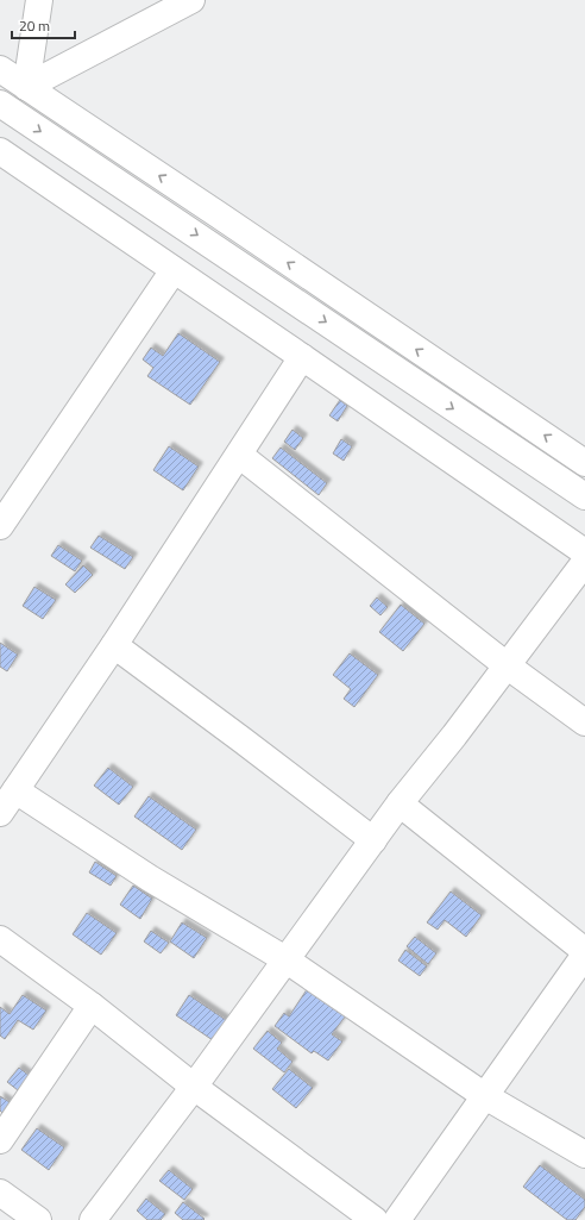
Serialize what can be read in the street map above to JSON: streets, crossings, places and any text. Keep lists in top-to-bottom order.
{
  "scale_bar": "20 m"
}
